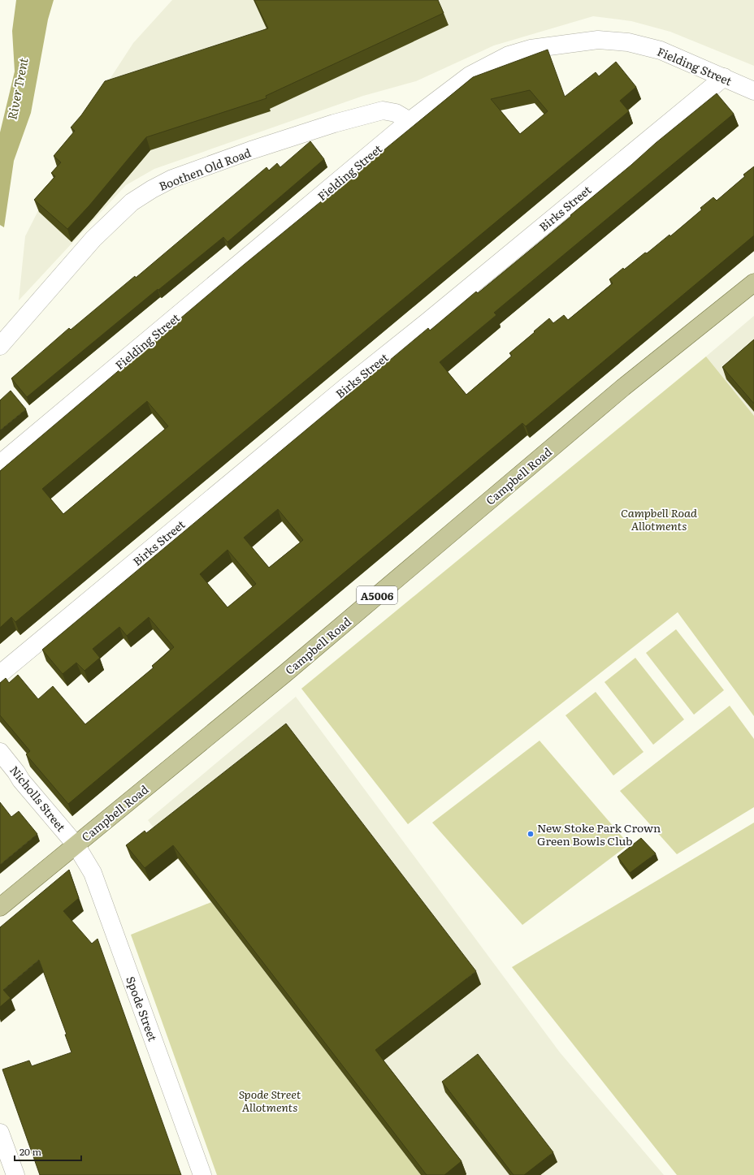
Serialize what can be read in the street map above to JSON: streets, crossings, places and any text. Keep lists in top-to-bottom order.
{
  "streets": {
    "main road": ["Campbell Road", "A5006"],
    "street": [
      "Fielding Street",
      "Boothen Old Road",
      "Birks Street",
      "Nicholls Street",
      "Spode Street"
    ]
  },
  "crossings": [
    ["Fielding Street", "Boothen Old Road"],
    ["Fielding Street", "Birks Street"],
    ["Campbell Road", "Nicholls Street"],
    ["Campbell Road", "Spode Street"],
    ["Nicholls Street", "Spode Street"]
  ],
  "water": ["River Trent"],
  "parks": ["Campbell Road Allotments", "Spode Street Allotments"],
  "places": ["New Stoke Park Crown Green Bowls Club"],
  "scale_bar": "20 m"
}
